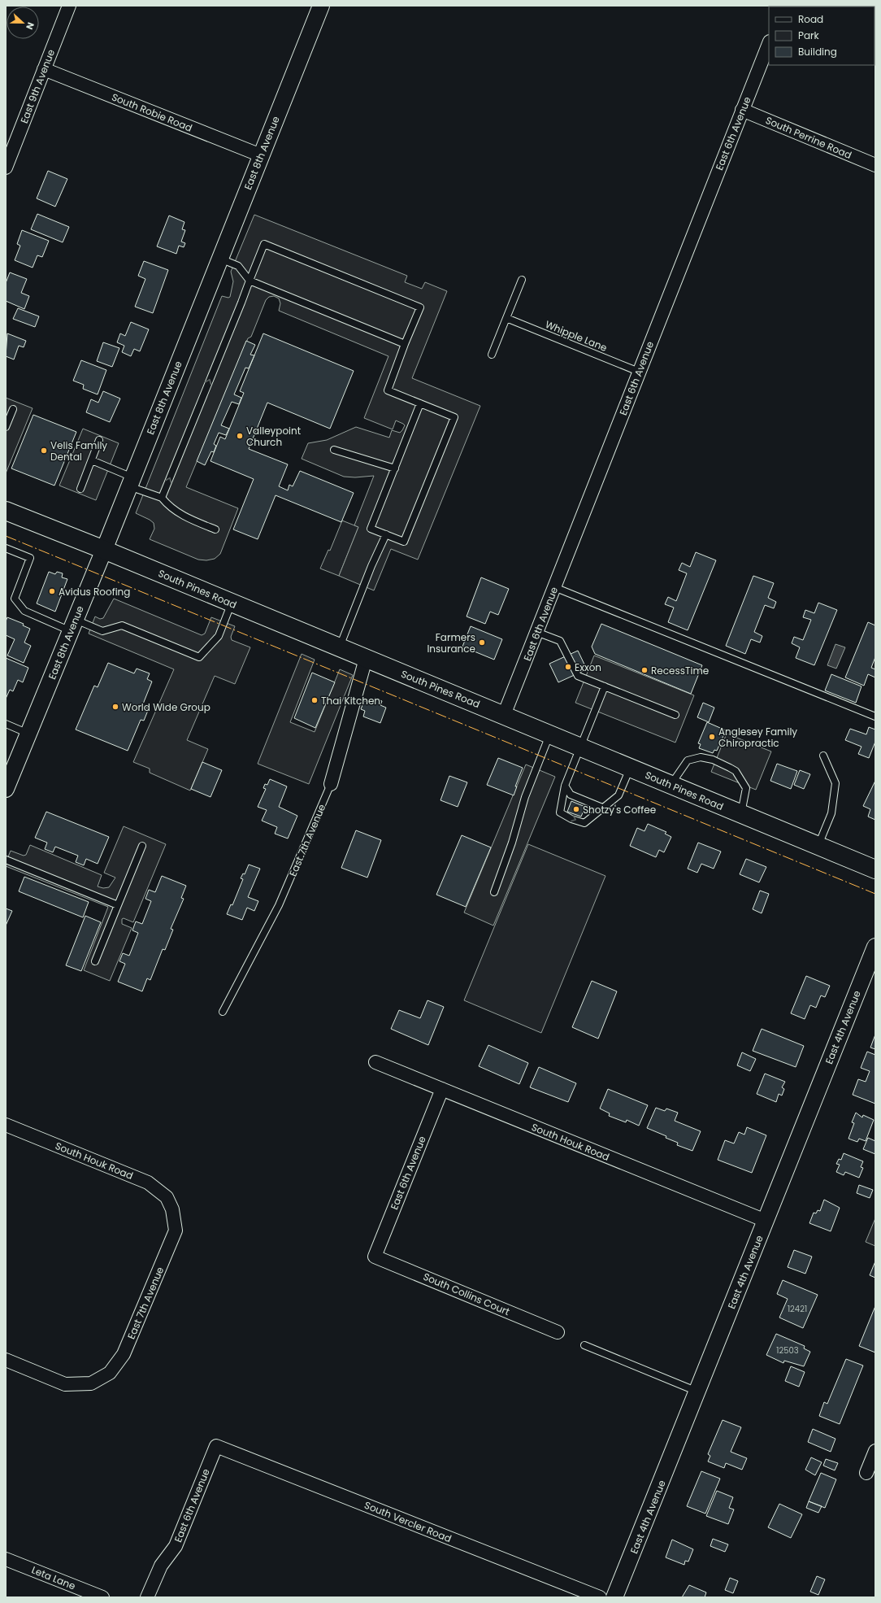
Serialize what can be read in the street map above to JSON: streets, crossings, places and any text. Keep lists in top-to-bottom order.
{
  "streets": {
    "main road": ["South Pines Road"],
    "street": [
      "East 9th Avenue",
      "South Robie Road",
      "East 6th Avenue",
      "South Perrine Road",
      "East 8th Avenue",
      "East 7th Avenue",
      "East 4th Avenue",
      "South Houk Road",
      "South Collins Court",
      "South Vercler Road",
      "Leta Lane"
    ],
    "lane": ["Whipple Lane"]
  },
  "crossings": [
    ["East 9th Avenue", "South Robie Road"],
    ["South Robie Road", "East 8th Avenue"],
    ["East 6th Avenue", "South Perrine Road"],
    ["East 6th Avenue", "Whipple Lane"],
    ["East 6th Avenue", "South Pines Road"],
    ["East 6th Avenue", "South Houk Road"],
    ["East 6th Avenue", "South Collins Court"],
    ["East 6th Avenue", "South Vercler Road"],
    ["East 8th Avenue", "South Pines Road"],
    ["South Pines Road", "East 7th Avenue"],
    ["East 7th Avenue", "South Houk Road"],
    ["East 4th Avenue", "South Houk Road"]
  ],
  "places": [
    "Valleypoint Church",
    "Velis Family Dental",
    "Avidus Roofing",
    "Farmers Insurance",
    "Exxon",
    "RecessTime",
    "Thai Kitchen",
    "World Wide Group",
    "Anglesey Family Chiropractic",
    "Shotzy's Coffee"
  ],
  "house_numbers": ["12421", "12503"],
  "legend": ["Road", "Park", "Building"],
  "north": "right"
}
